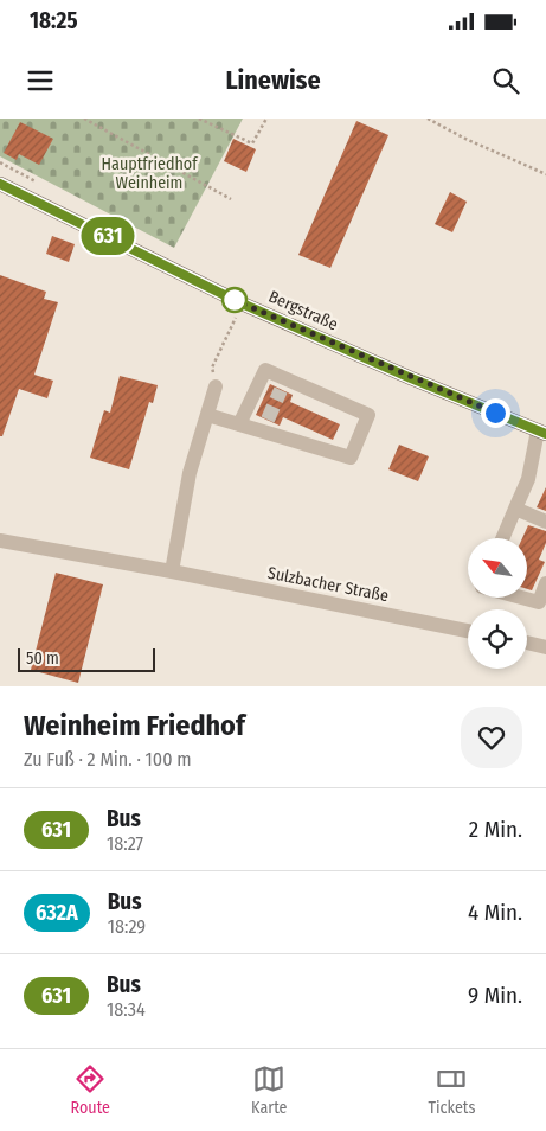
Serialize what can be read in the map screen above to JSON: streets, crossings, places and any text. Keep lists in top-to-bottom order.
{
  "streets": {
    "main road": ["Bergstraße"],
    "street": ["Sulzbacher Straße"]
  },
  "parks": ["Hauptfriedhof Weinheim"],
  "lines": ["bus line 631"],
  "scale_bar": "50 m",
  "north": "top left",
  "page": {
    "status": "18:25",
    "header": "Linewise",
    "on_map": "631",
    "scale": "50 m",
    "heading": ["Weinheim Friedhof", "Zu Fuß · 2 Min. · 100 m"],
    "list": [
      {
        "mark": "631",
        "name": "Bus",
        "note": "18:27",
        "value": "2 Min."
      },
      {
        "mark": "632A",
        "name": "Bus",
        "note": "18:29",
        "value": "4 Min."
      },
      {
        "mark": "631",
        "name": "Bus",
        "note": "18:34",
        "value": "9 Min."
      }
    ],
    "tabs": ["Route", "Karte", "Tickets"]
  }
}
